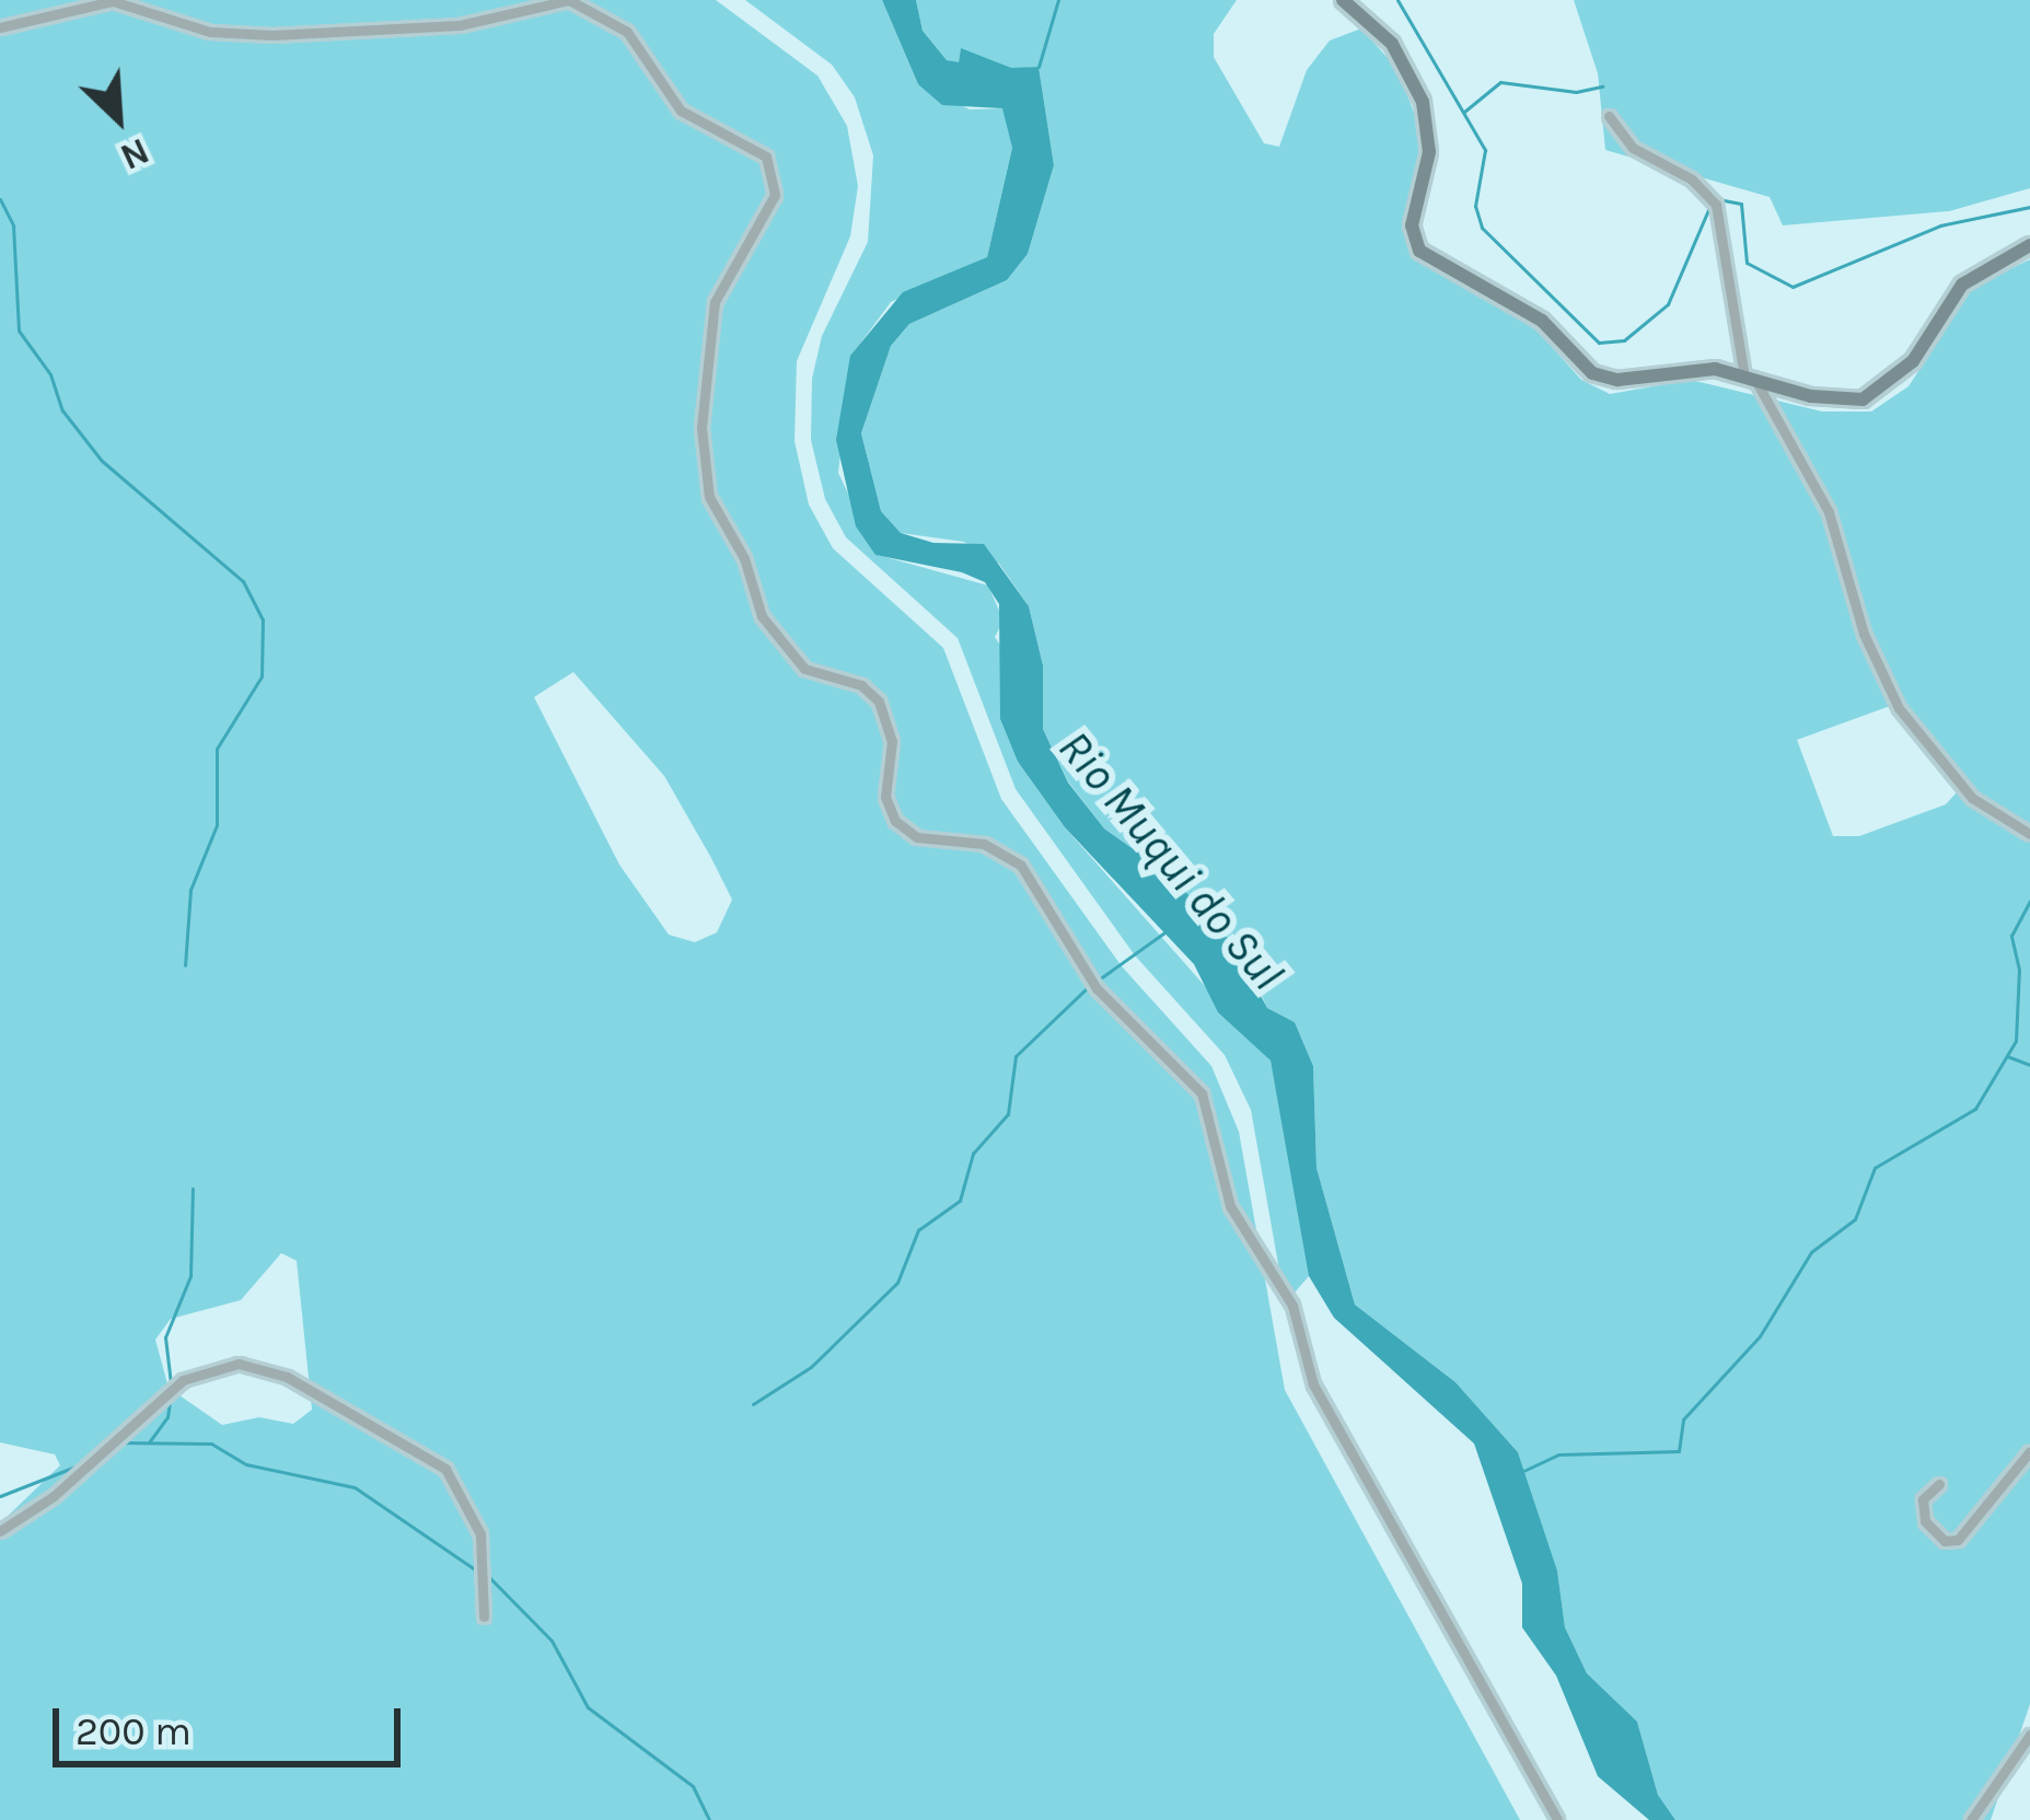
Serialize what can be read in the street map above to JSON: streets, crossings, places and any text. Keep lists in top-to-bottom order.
{
  "water": ["Rio Muqui do Sul"],
  "scale_bar": "200 m",
  "north": "bottom right"
}
